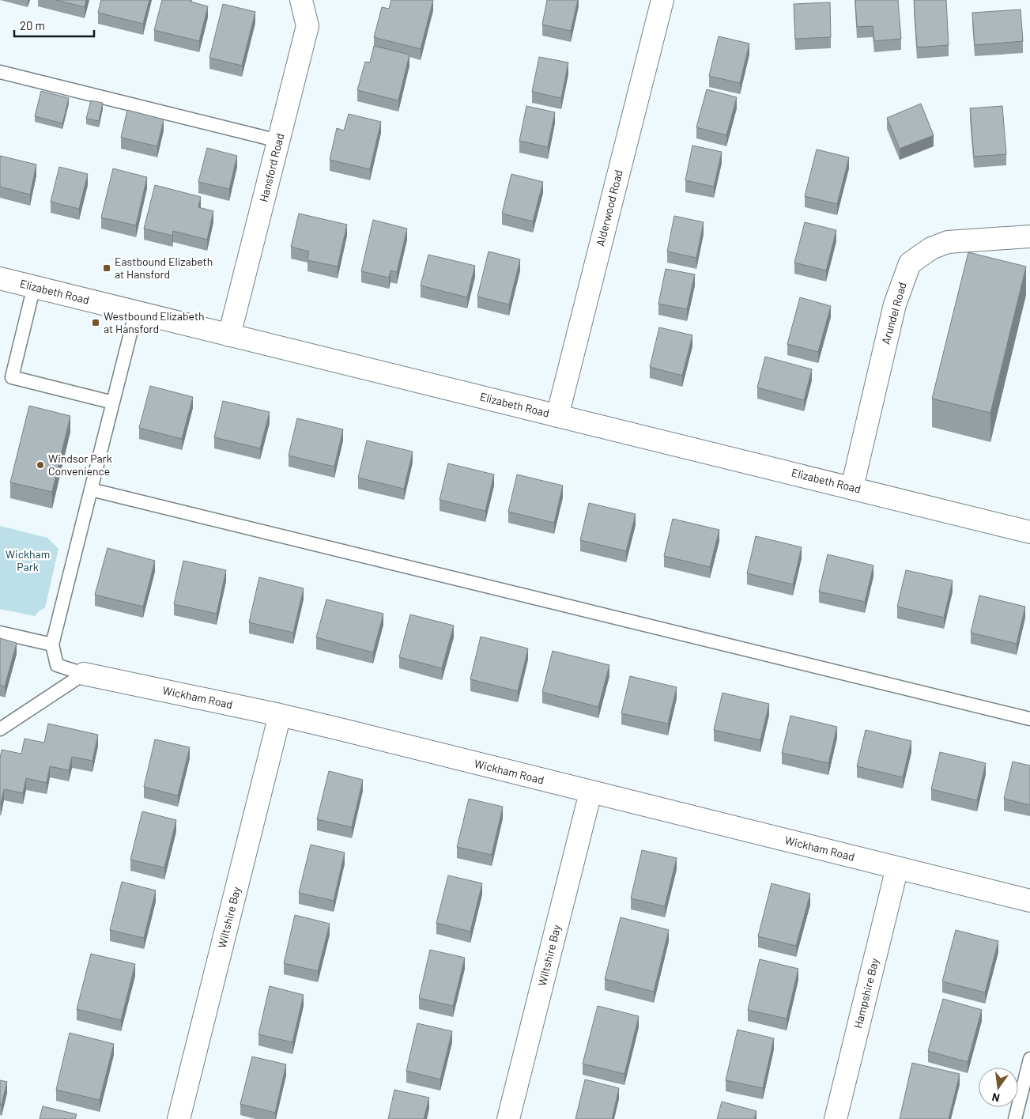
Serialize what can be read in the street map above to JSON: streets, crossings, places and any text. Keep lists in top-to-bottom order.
{
  "streets": {
    "street": [
      "Hansford Road",
      "Alderwood Road",
      "Elizabeth Road",
      "Arundel Road",
      "Wickham Road",
      "Wiltshire Bay",
      "Hampshire Bay"
    ]
  },
  "crossings": [
    ["Hansford Road", "Elizabeth Road"],
    ["Alderwood Road", "Elizabeth Road"],
    ["Elizabeth Road", "Arundel Road"],
    ["Wickham Road", "Wiltshire Bay"],
    ["Wickham Road", "Hampshire Bay"]
  ],
  "parks": ["Wickham Park"],
  "places": {
    "transit": ["Eastbound Elizabeth at Hansford", "Westbound Elizabeth at Hansford"],
    "other": ["Windsor Park Convenience"]
  },
  "scale_bar": "20 m",
  "north": "bottom"
}
